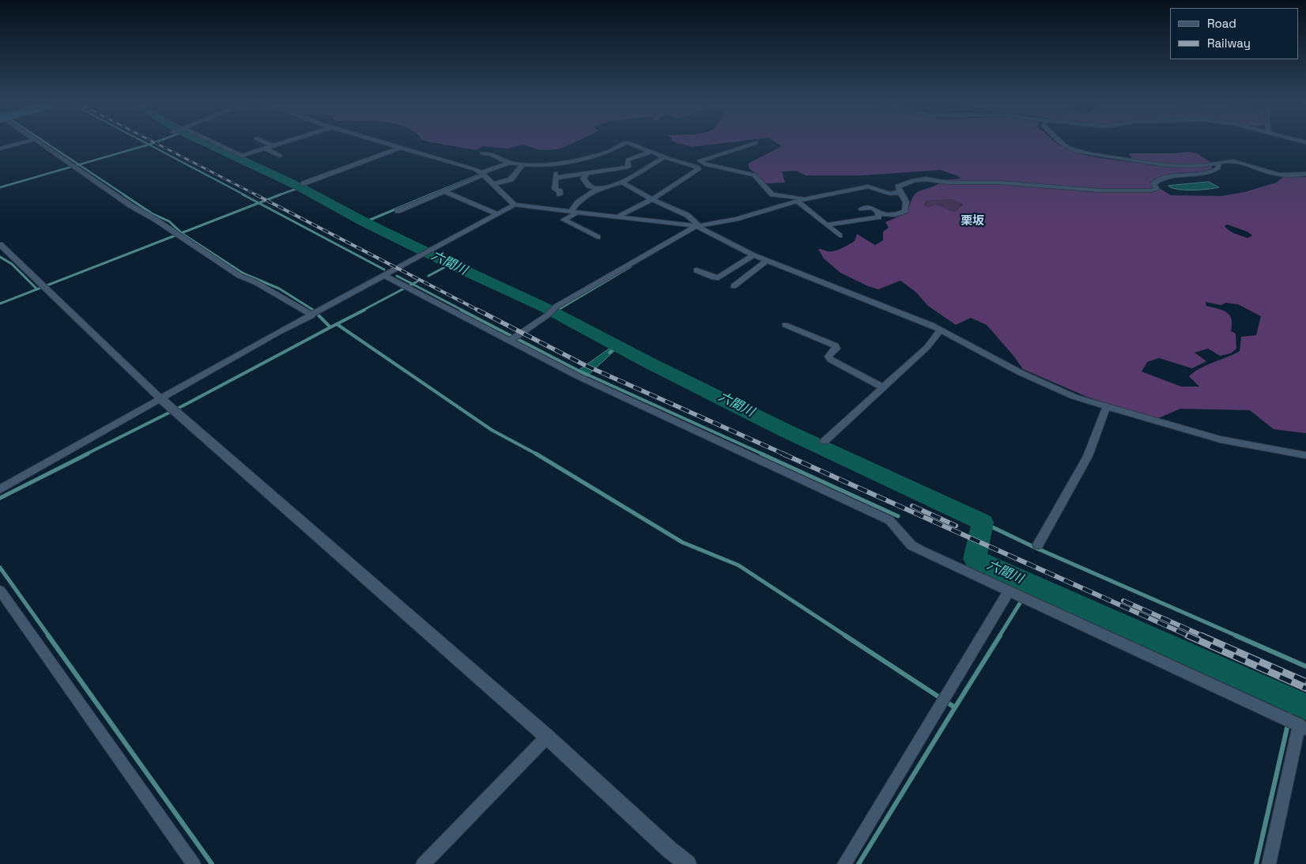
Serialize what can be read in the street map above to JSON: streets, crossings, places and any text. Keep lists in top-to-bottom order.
{
  "districts": ["栗坂"],
  "water": ["六間川"],
  "legend": ["Road", "Railway"]
}
